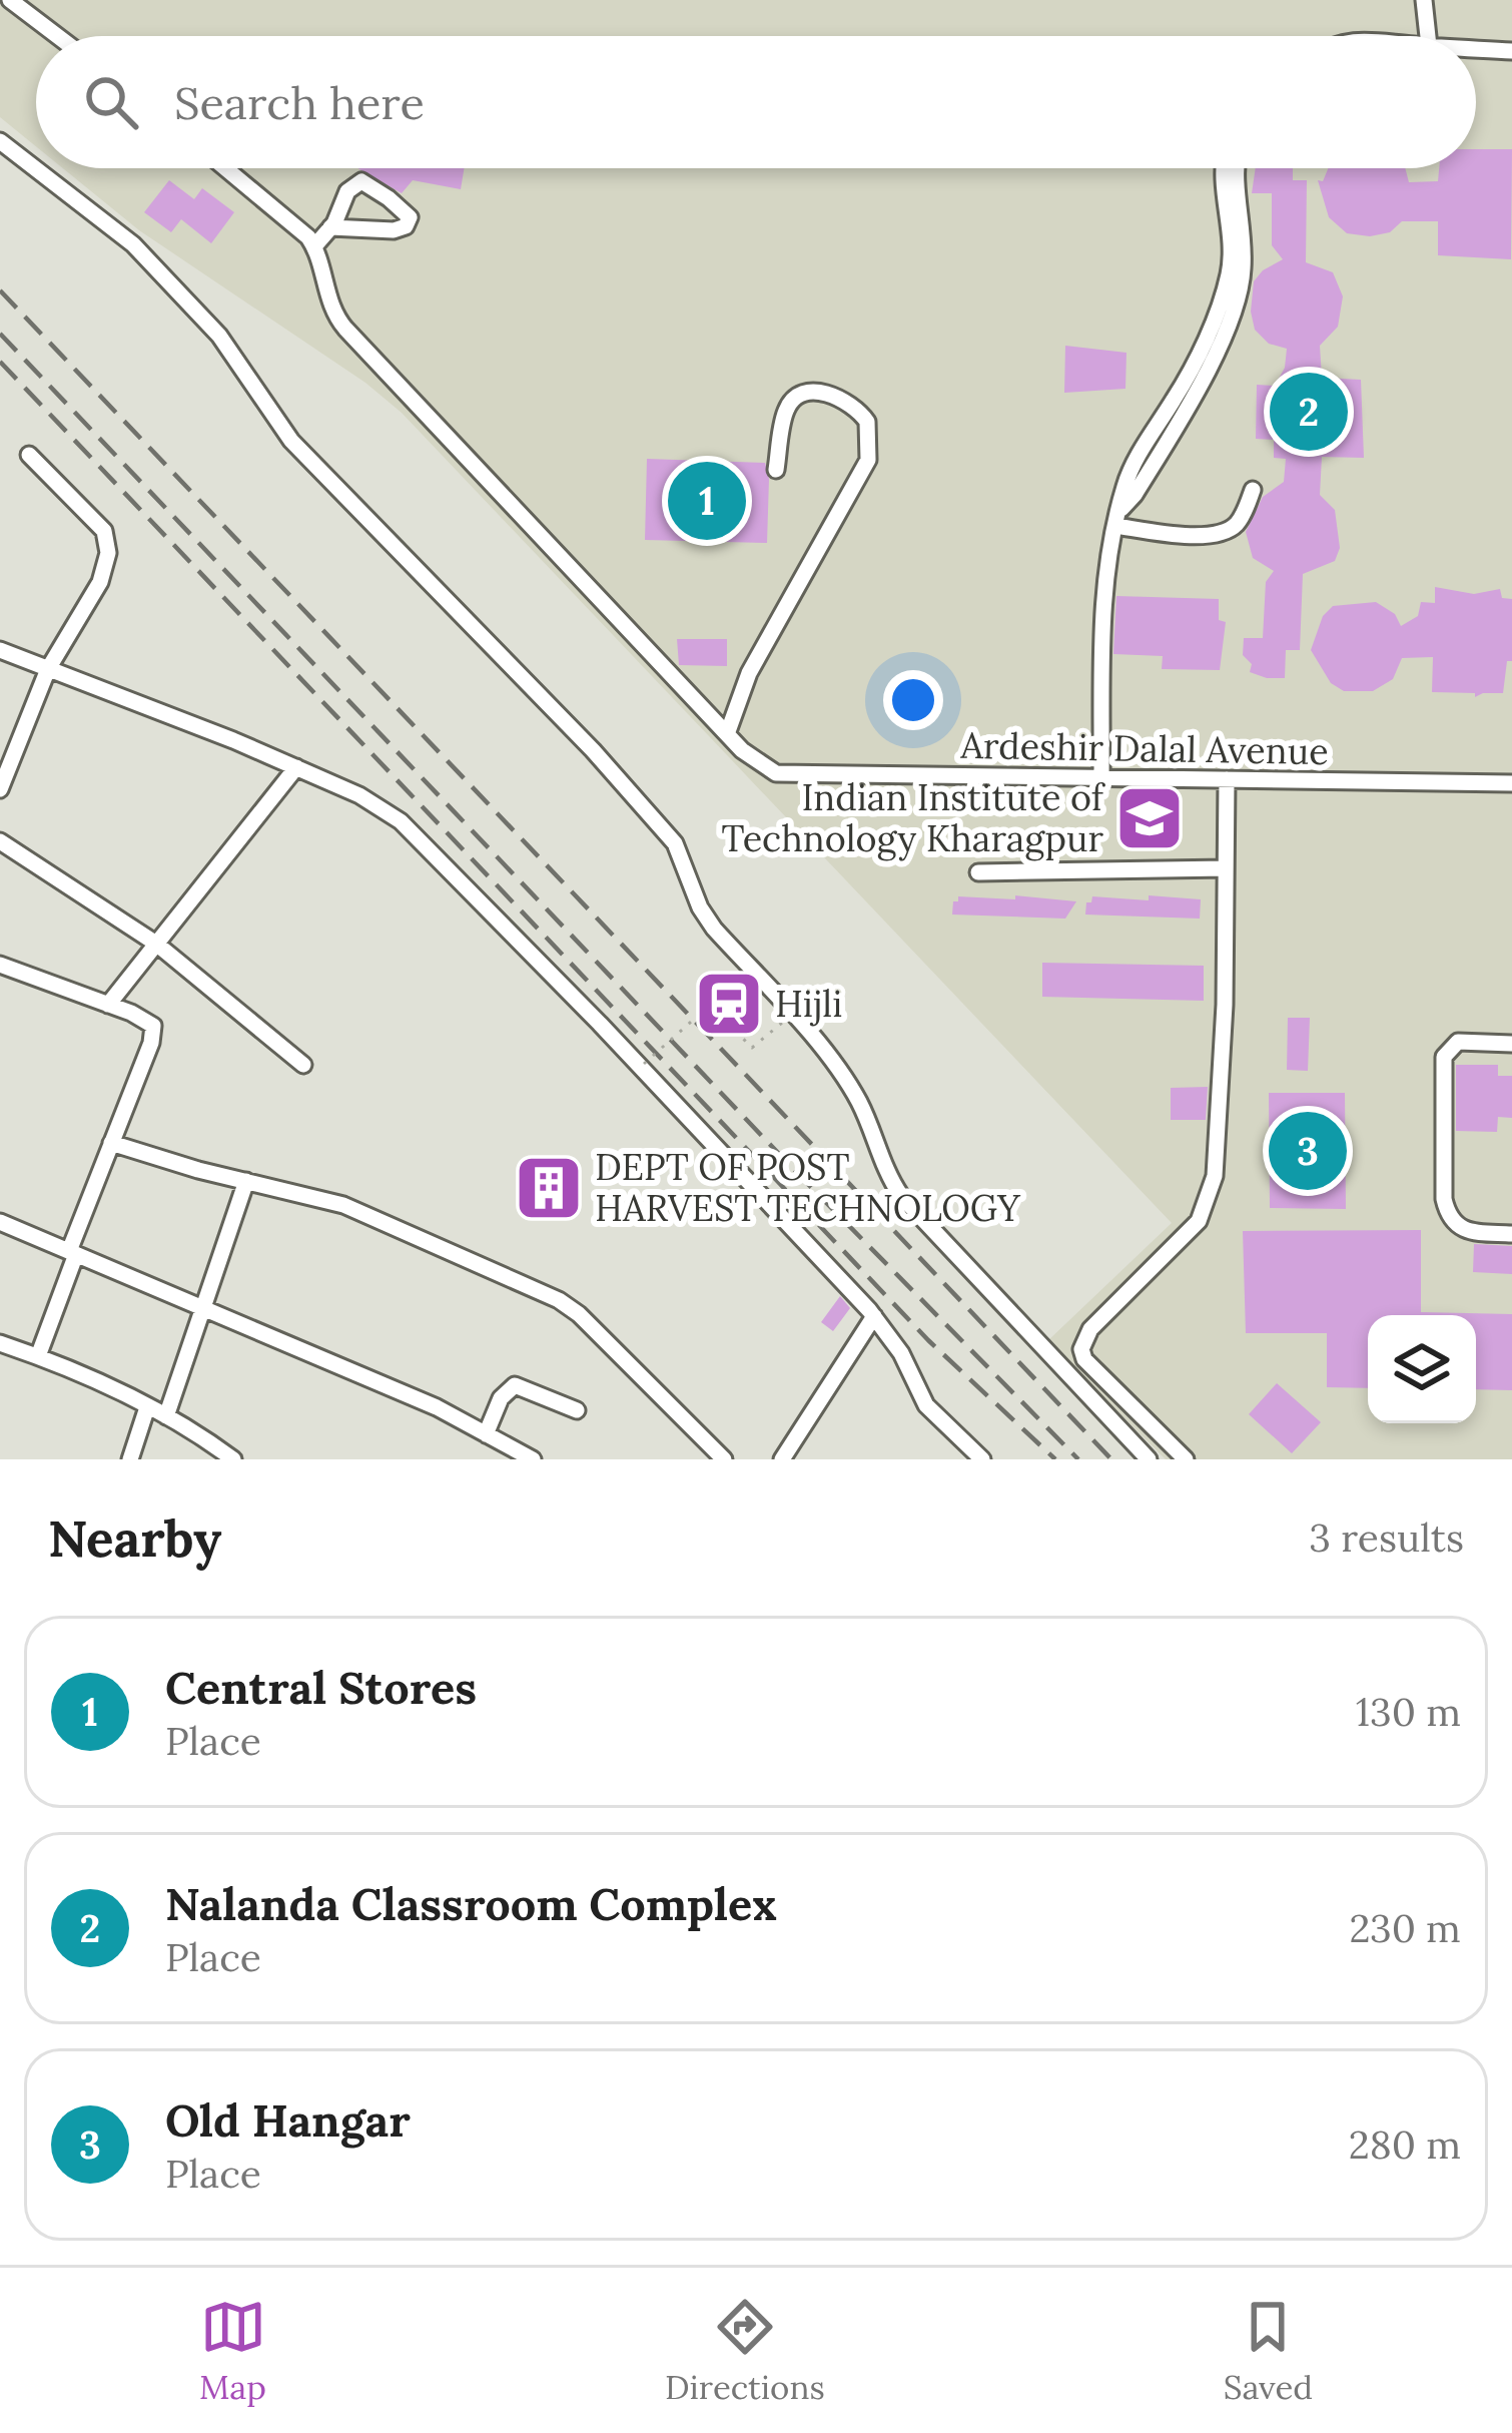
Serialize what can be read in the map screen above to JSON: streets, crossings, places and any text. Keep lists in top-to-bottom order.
{
  "streets": {
    "street": ["Ardeshir Dalal Avenue"]
  },
  "places": {
    "school or university": ["Indian Institute of Technology Kharagpur"],
    "station": ["Hijli"],
    "building": ["DEPT OF POST HARVEST TECHNOLOGY"]
  },
  "page": {
    "search": "Search here",
    "pins": ["2", "1", "3"],
    "heading": ["Nearby", "3 results"],
    "list": [
      {
        "mark": "1",
        "name": "Central Stores",
        "note": "Place",
        "value": "130 m"
      },
      {
        "mark": "2",
        "name": "Nalanda Classroom Complex",
        "note": "Place",
        "value": "230 m"
      },
      {
        "mark": "3",
        "name": "Old Hangar",
        "note": "Place",
        "value": "280 m"
      }
    ],
    "nav": ["Map", "Directions", "Saved"]
  }
}
